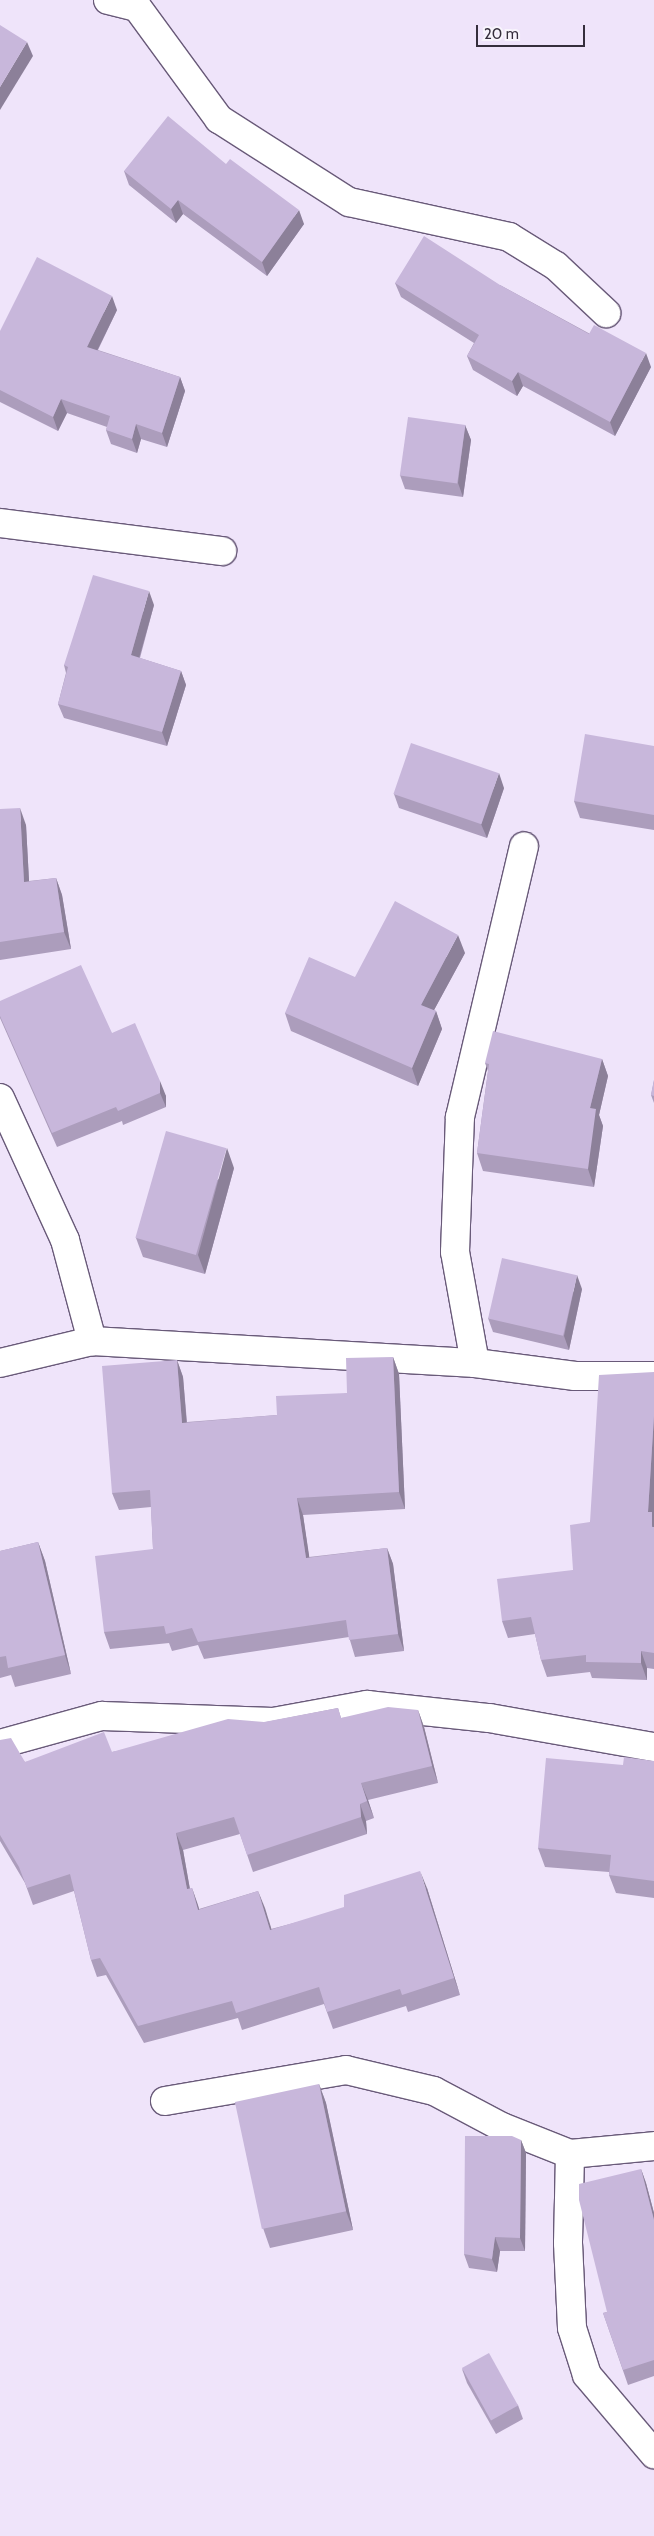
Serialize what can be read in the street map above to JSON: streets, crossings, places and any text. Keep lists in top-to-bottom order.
{
  "scale_bar": "20 m"
}
